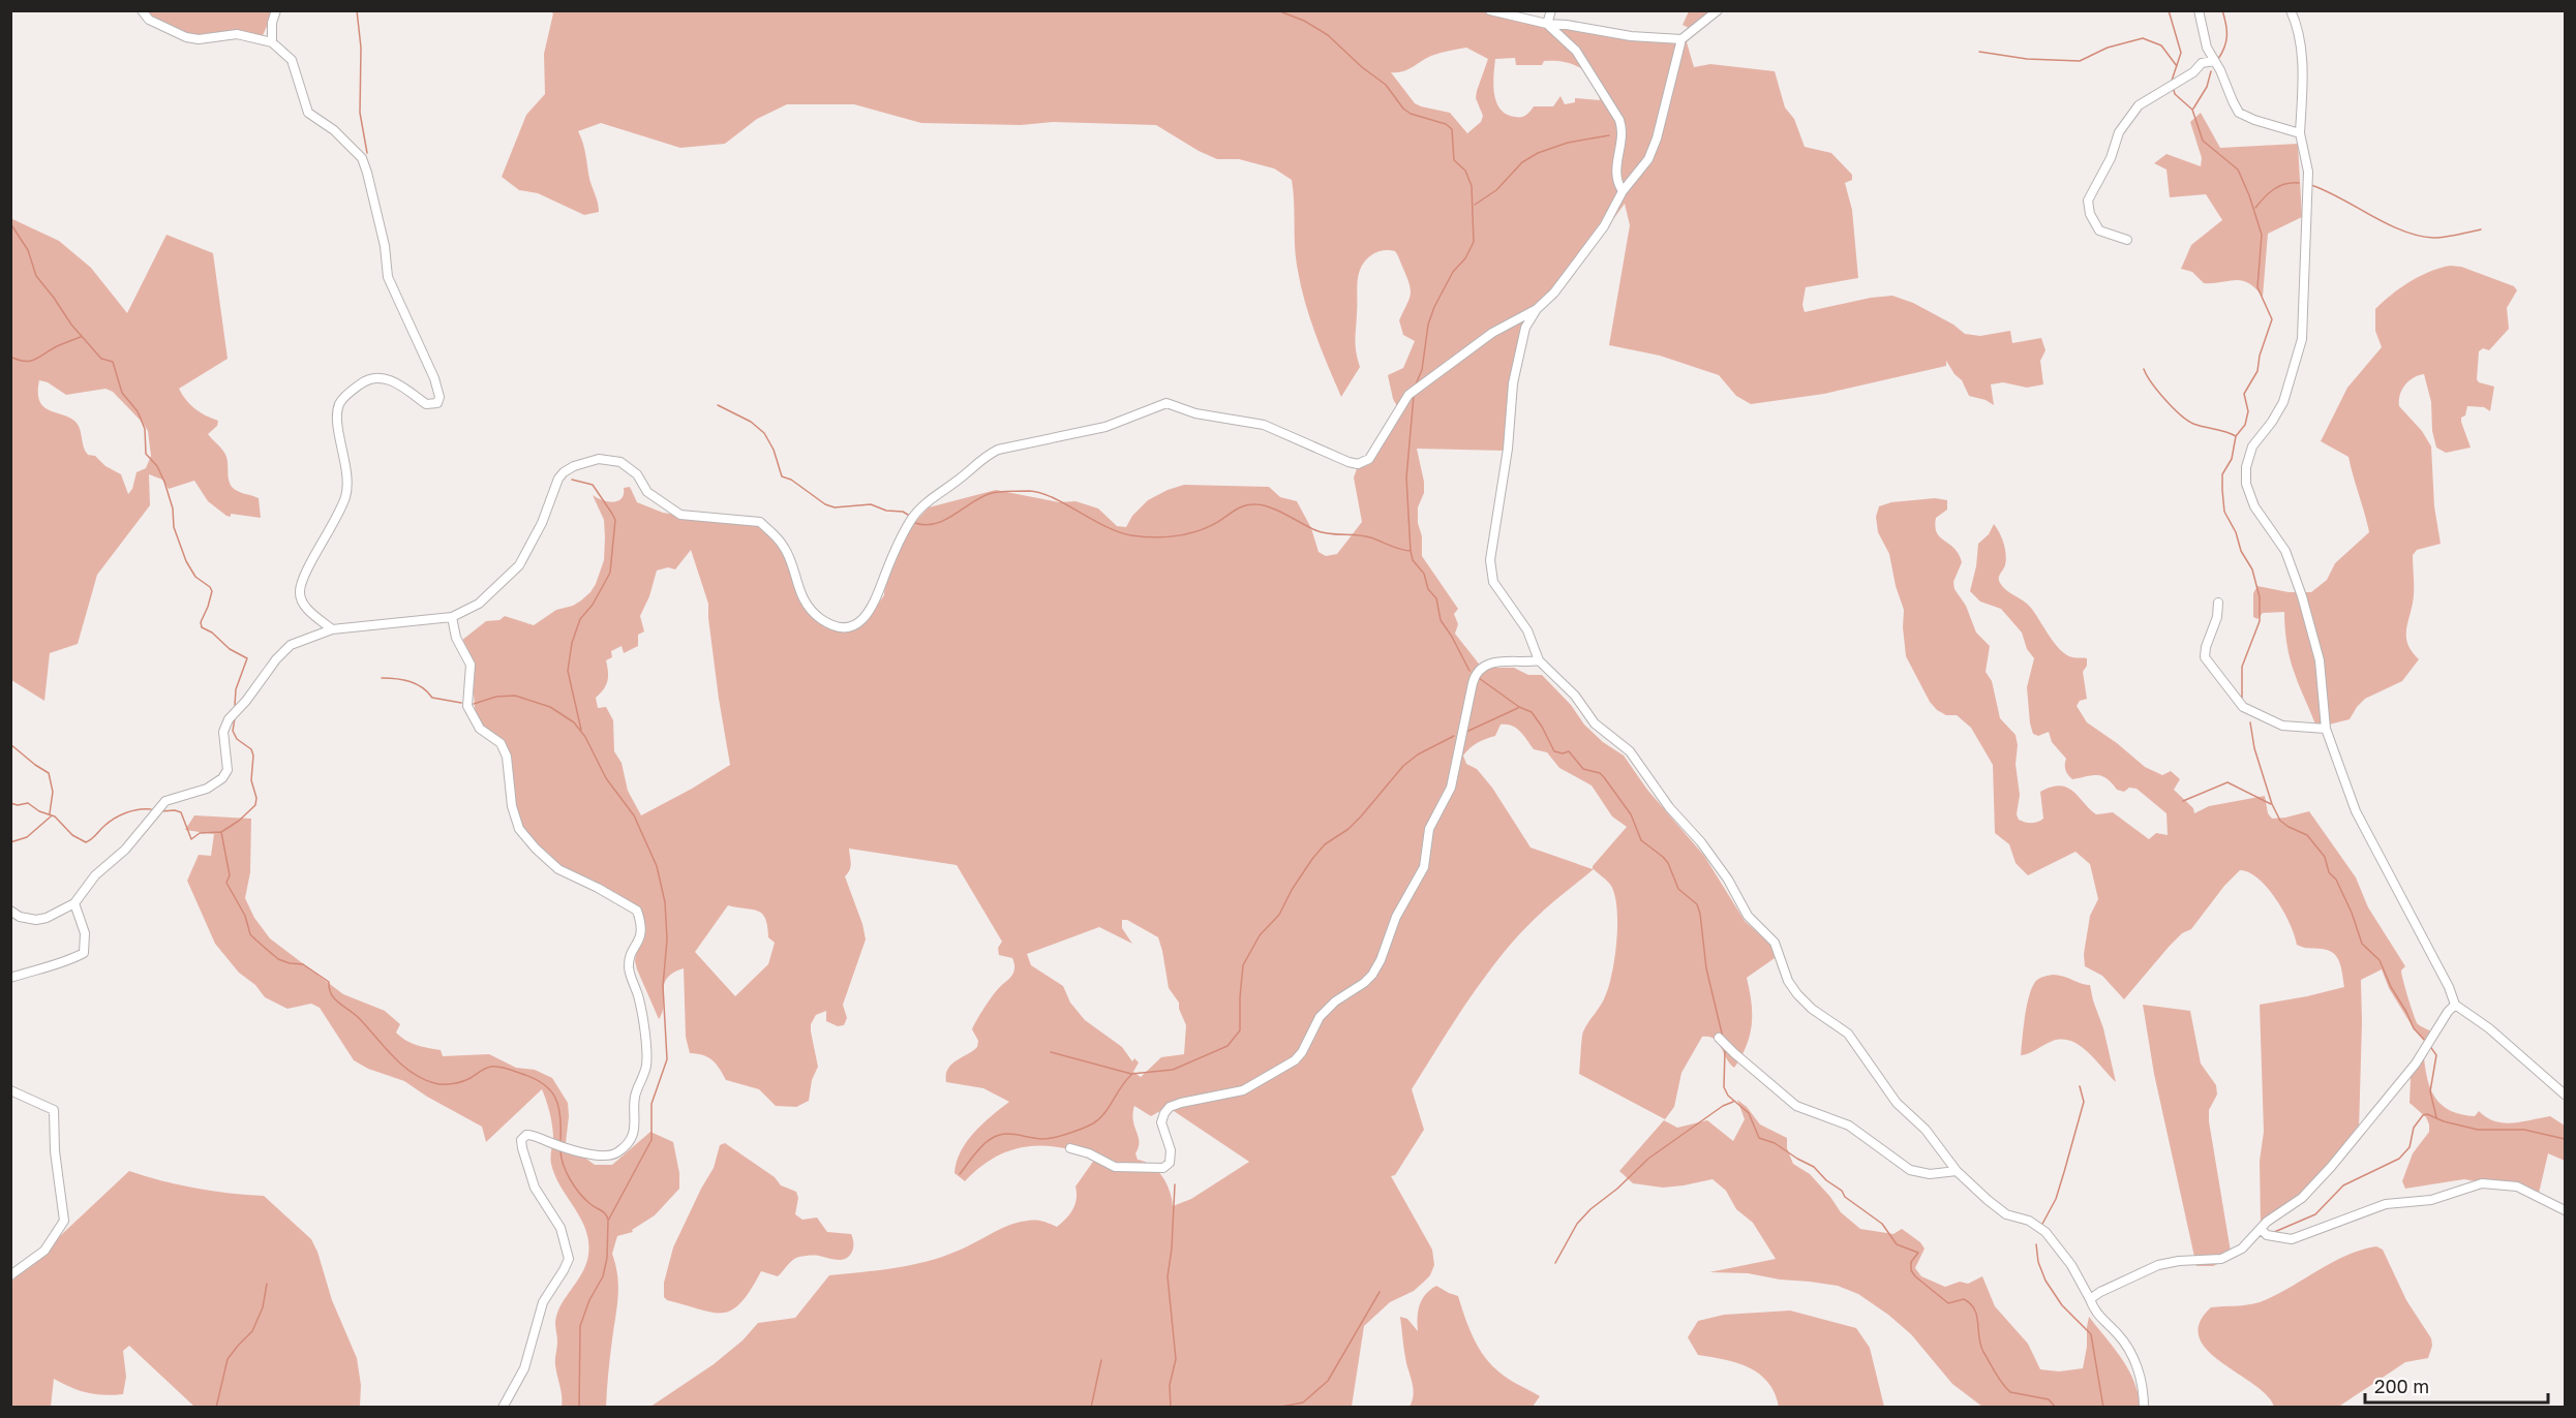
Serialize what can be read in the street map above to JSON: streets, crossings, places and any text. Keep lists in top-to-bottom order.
{
  "scale_bar": "200 m"
}
